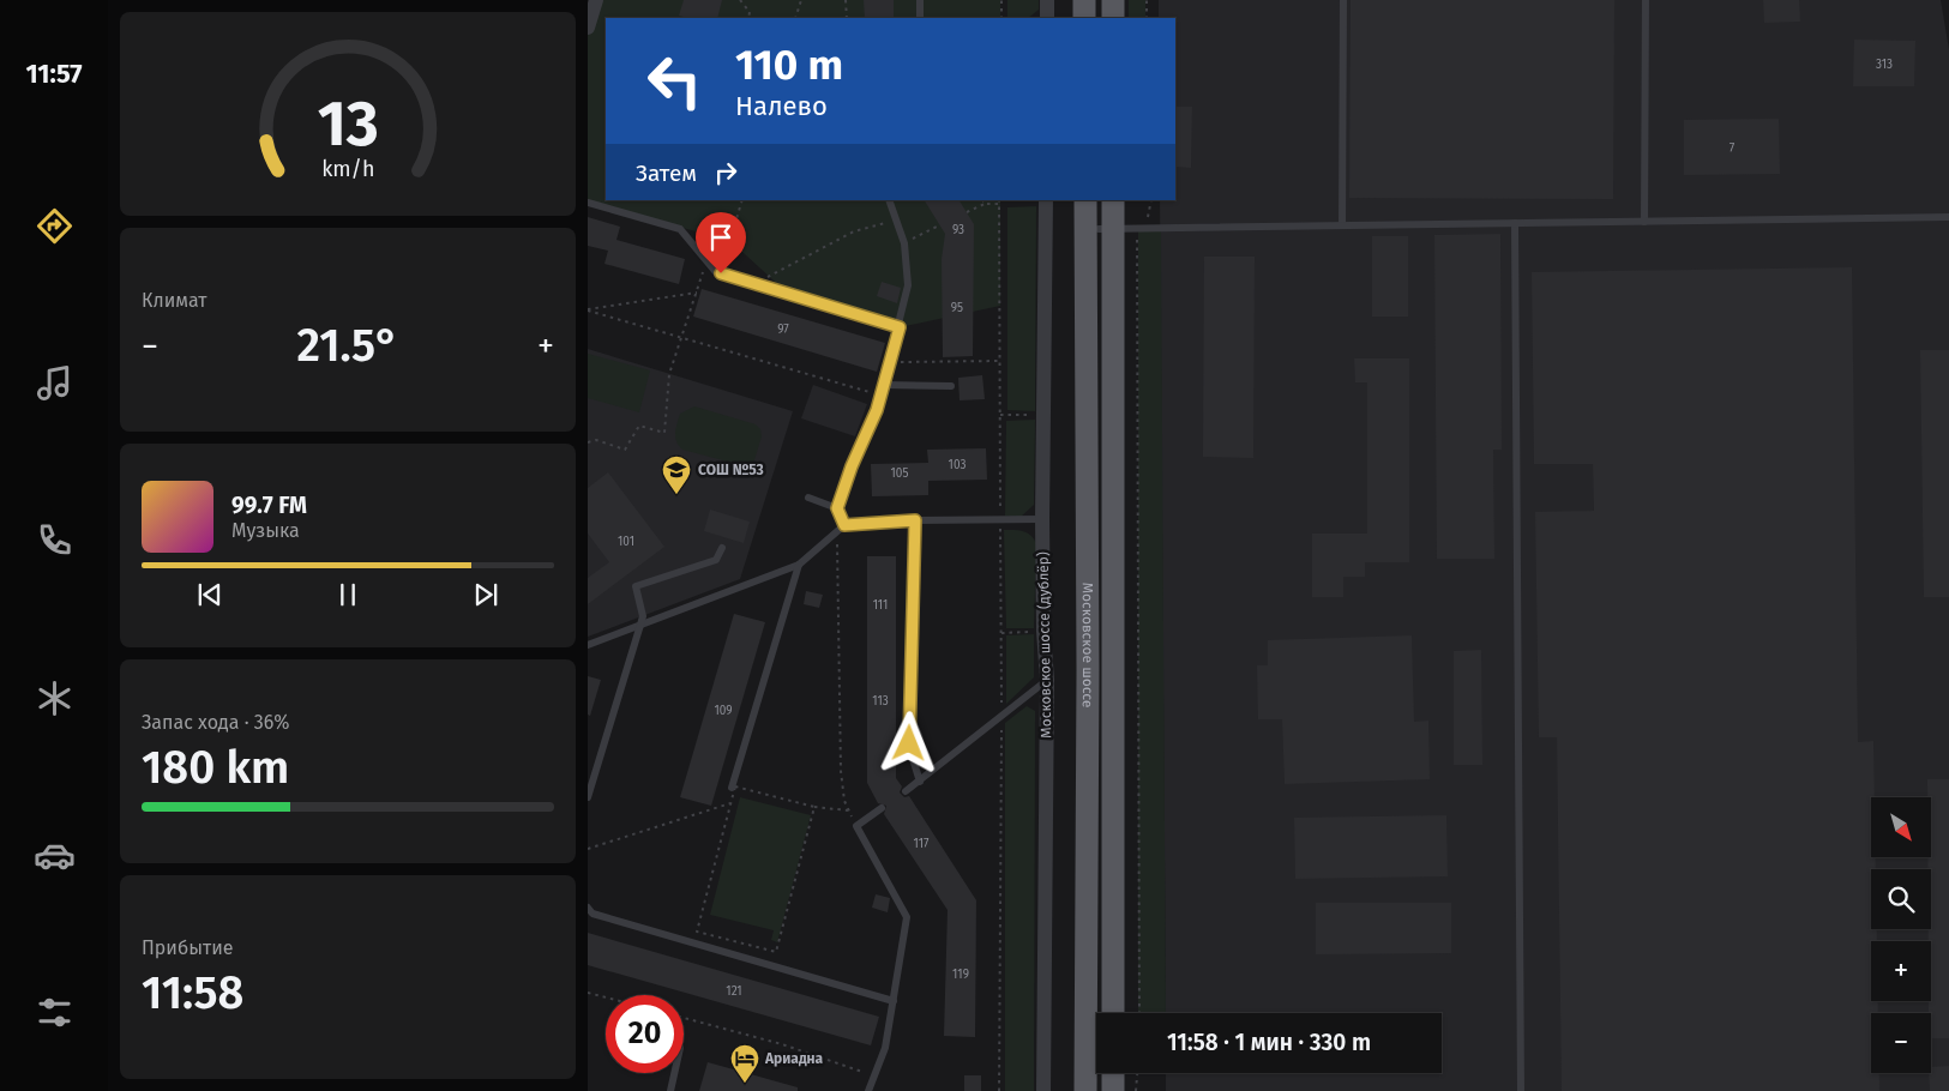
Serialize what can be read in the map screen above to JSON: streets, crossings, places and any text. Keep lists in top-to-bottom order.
{
  "streets": {
    "main road": ["Московское шоссе"],
    "street": ["Московское шоссе (дублёр)"]
  },
  "places": {
    "school or university": ["СОШ №53"],
    "hotel": ["Ариадна"]
  },
  "house_numbers": [
    "313",
    "7",
    "93",
    "95",
    "97",
    "103",
    "105",
    "101",
    "111",
    "113",
    "109",
    "117",
    "119",
    "121"
  ],
  "north": "bottom right",
  "page": {
    "tabs": "11:57",
    "turn": ["110 m", "Налево"],
    "then": "Затем",
    "tile": [
      "Климат",
      ["Запас хода · 36%", "180 km"],
      ["Прибытие", "11:58"]
    ],
    "heat": ["−", "21.5°", "+"],
    "song": ["99.7 FM", "Музыка"],
    "map_buttons": ["+", "−"],
    "limit": "20",
    "trip": "11:58 · 1 мин · 330 m",
    "gauge": ["13", "km/h"]
  }
}
